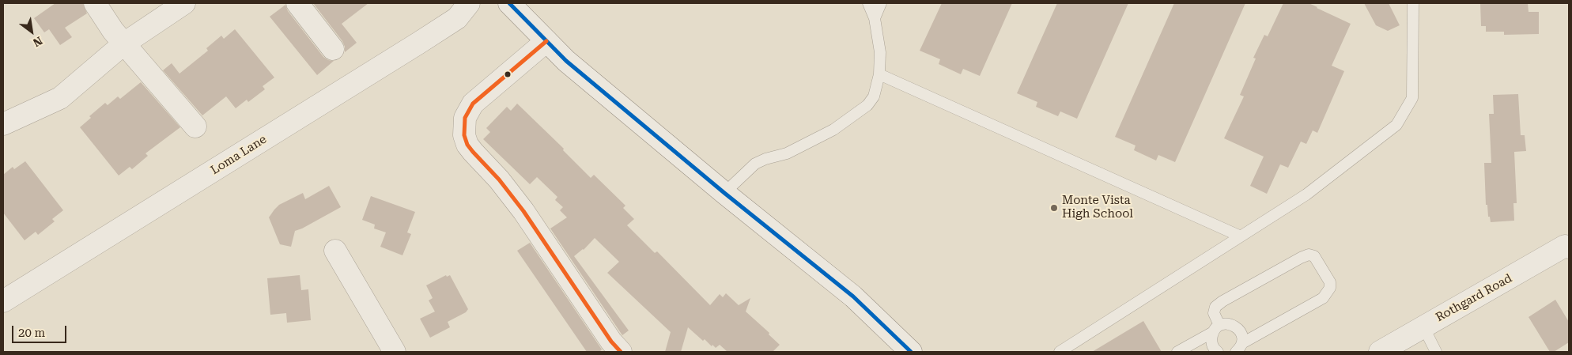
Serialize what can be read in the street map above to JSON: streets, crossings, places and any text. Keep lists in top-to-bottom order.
{
  "streets": {
    "street": ["Loma Lane", "Rothgard Road"]
  },
  "places": ["Monte Vista High School"],
  "scale_bar": "20 m",
  "north": "bottom right"
}
